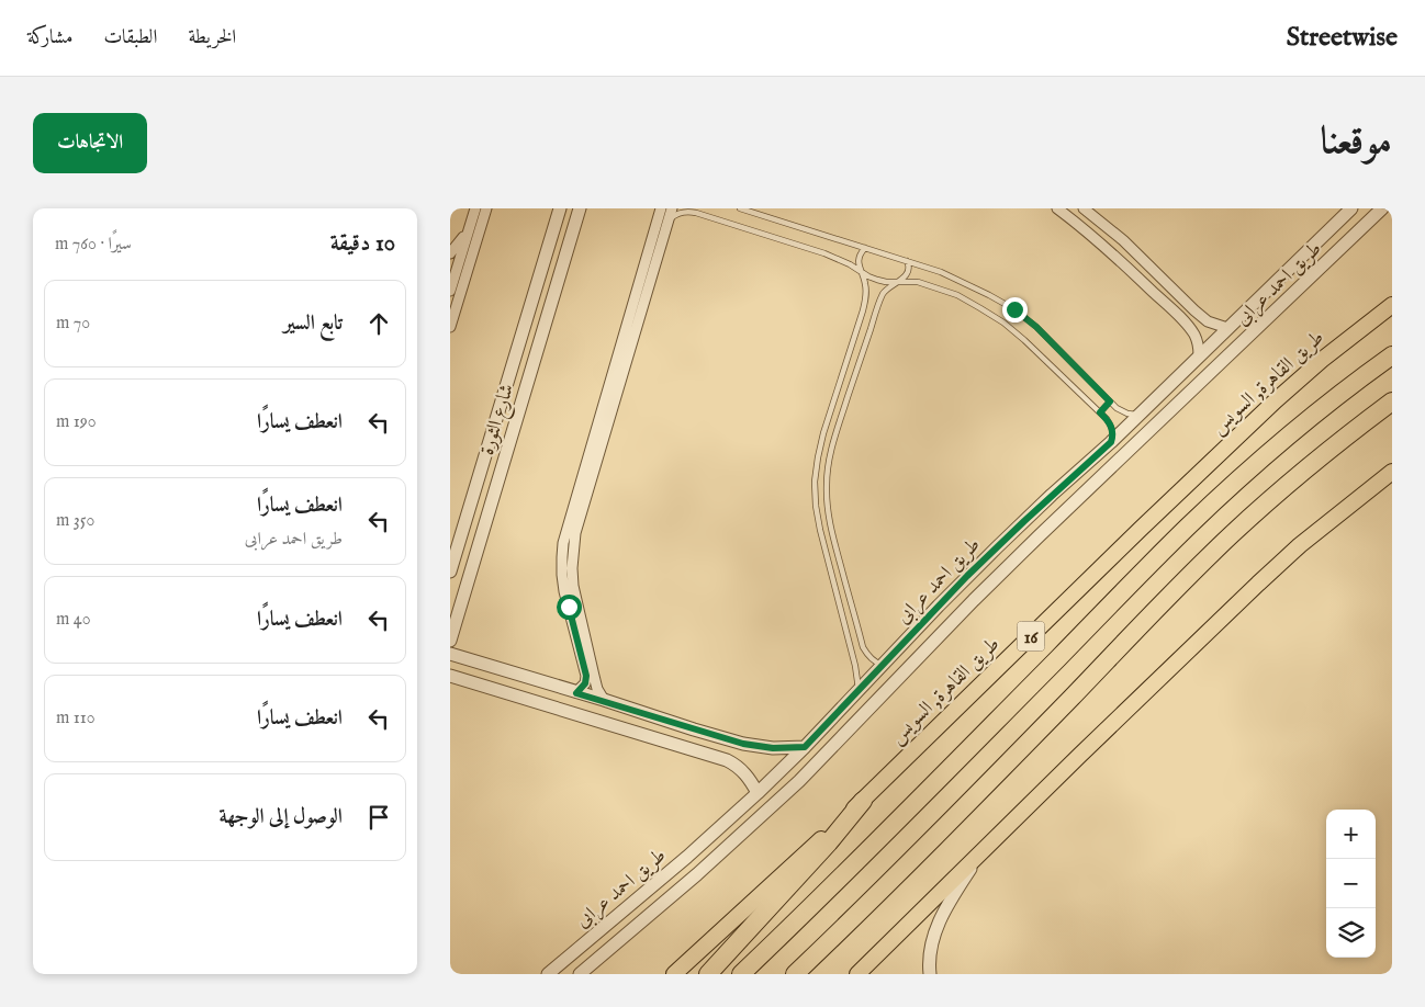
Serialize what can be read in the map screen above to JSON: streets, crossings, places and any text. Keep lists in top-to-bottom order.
{
  "streets": {
    "highway": ["طريق القاهرة, السويس", "16"],
    "street": ["طريق احمد عرابى", "شارع الثورة"]
  },
  "page": {
    "header": "Streetwise",
    "nav": ["الخريطة", "الطبقات", "مشاركة"],
    "title": "موقعنا",
    "buttons": "الاتجاهات",
    "heading": ["10 دقيقة", "سيرًا · 760 m"],
    "list": [
      ["تابع السير", "70 m"],
      ["انعطف يسارًا", "190 m"],
      ["انعطف يسارًا", "طريق احمد عرابى", "350 m"],
      ["انعطف يسارًا", "40 m"],
      ["انعطف يسارًا", "110 m"],
      "الوصول إلى الوجهة"
    ],
    "map_buttons": ["+", "−"]
  }
}
